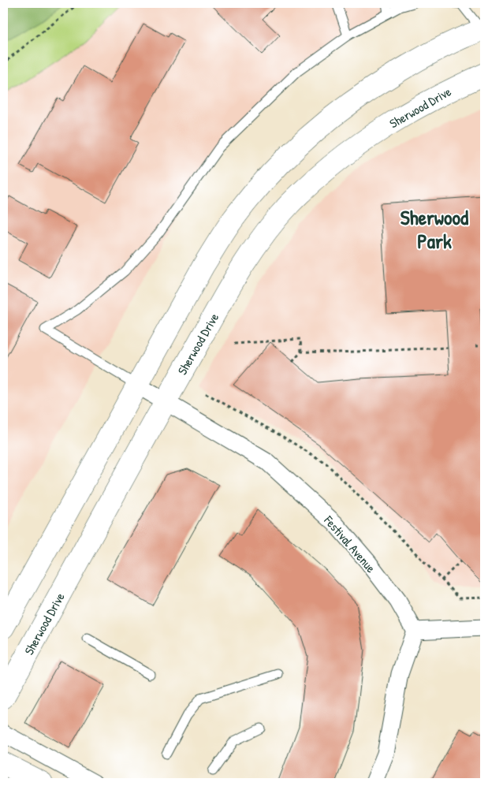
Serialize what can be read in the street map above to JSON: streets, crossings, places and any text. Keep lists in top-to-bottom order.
{
  "streets": {
    "main road": ["Sherwood Drive"],
    "street": ["Festival Avenue"]
  },
  "crossings": [
    ["Sherwood Drive", "Festival Avenue"]
  ],
  "districts": ["Sherwood Park"]
}
